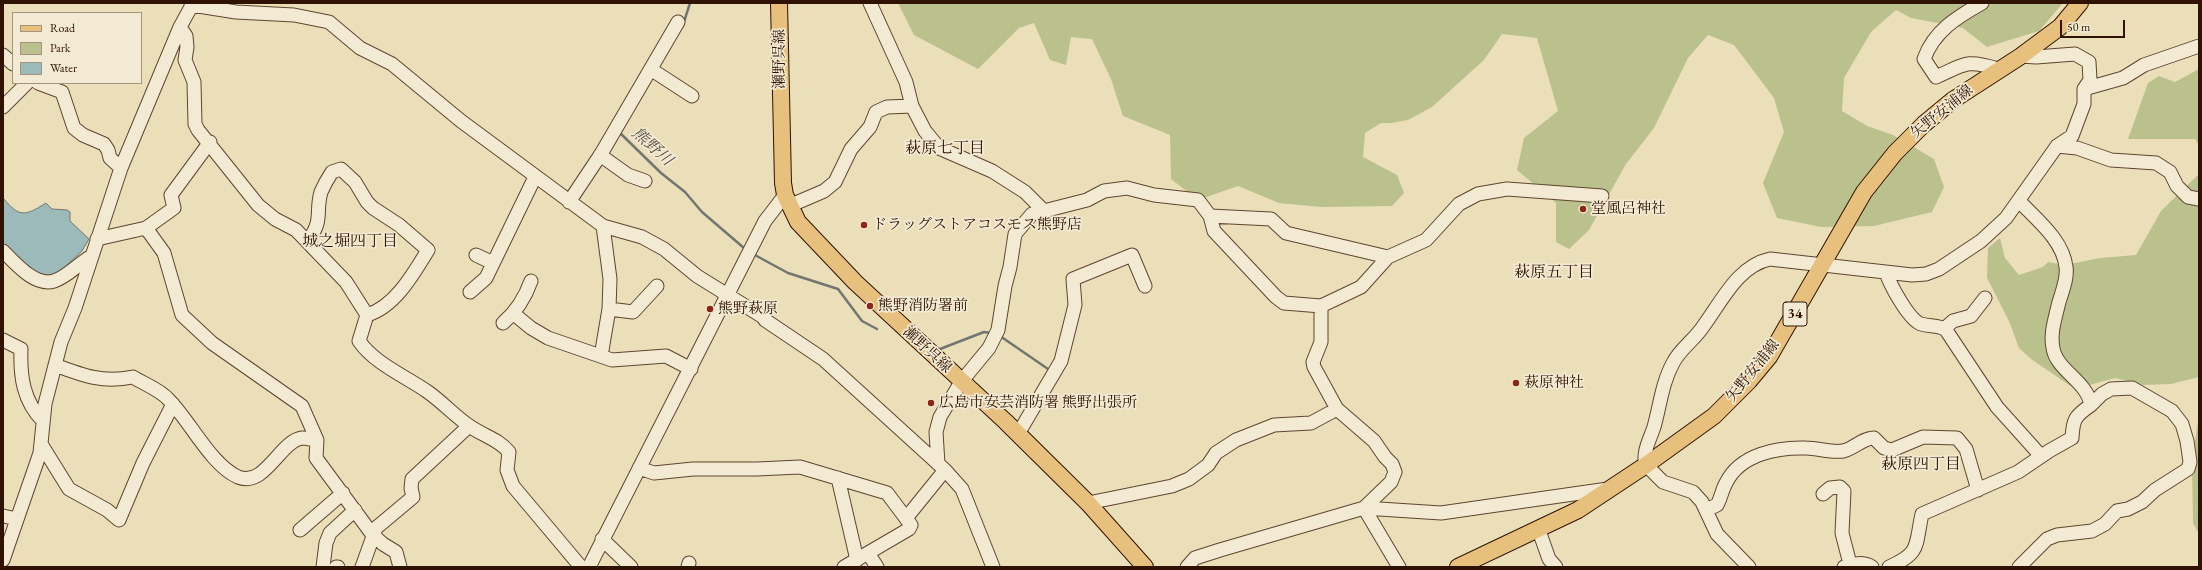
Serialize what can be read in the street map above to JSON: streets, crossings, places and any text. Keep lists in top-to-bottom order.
{
  "streets": {
    "main road": ["瀬野呉線", "矢野安浦線", "34"]
  },
  "districts": [
    "萩原七丁目",
    "城之堀四丁目",
    "萩原五丁目",
    "萩原四丁目"
  ],
  "water": ["熊野川"],
  "places": [
    "堂風呂神社",
    "ドラッグストアコスモス熊野店",
    "熊野消防署前",
    "熊野萩原",
    "萩原神社",
    "広島市安芸消防署 熊野出張所"
  ],
  "legend": ["Road", "Park", "Water"],
  "scale_bar": "50 m"
}
